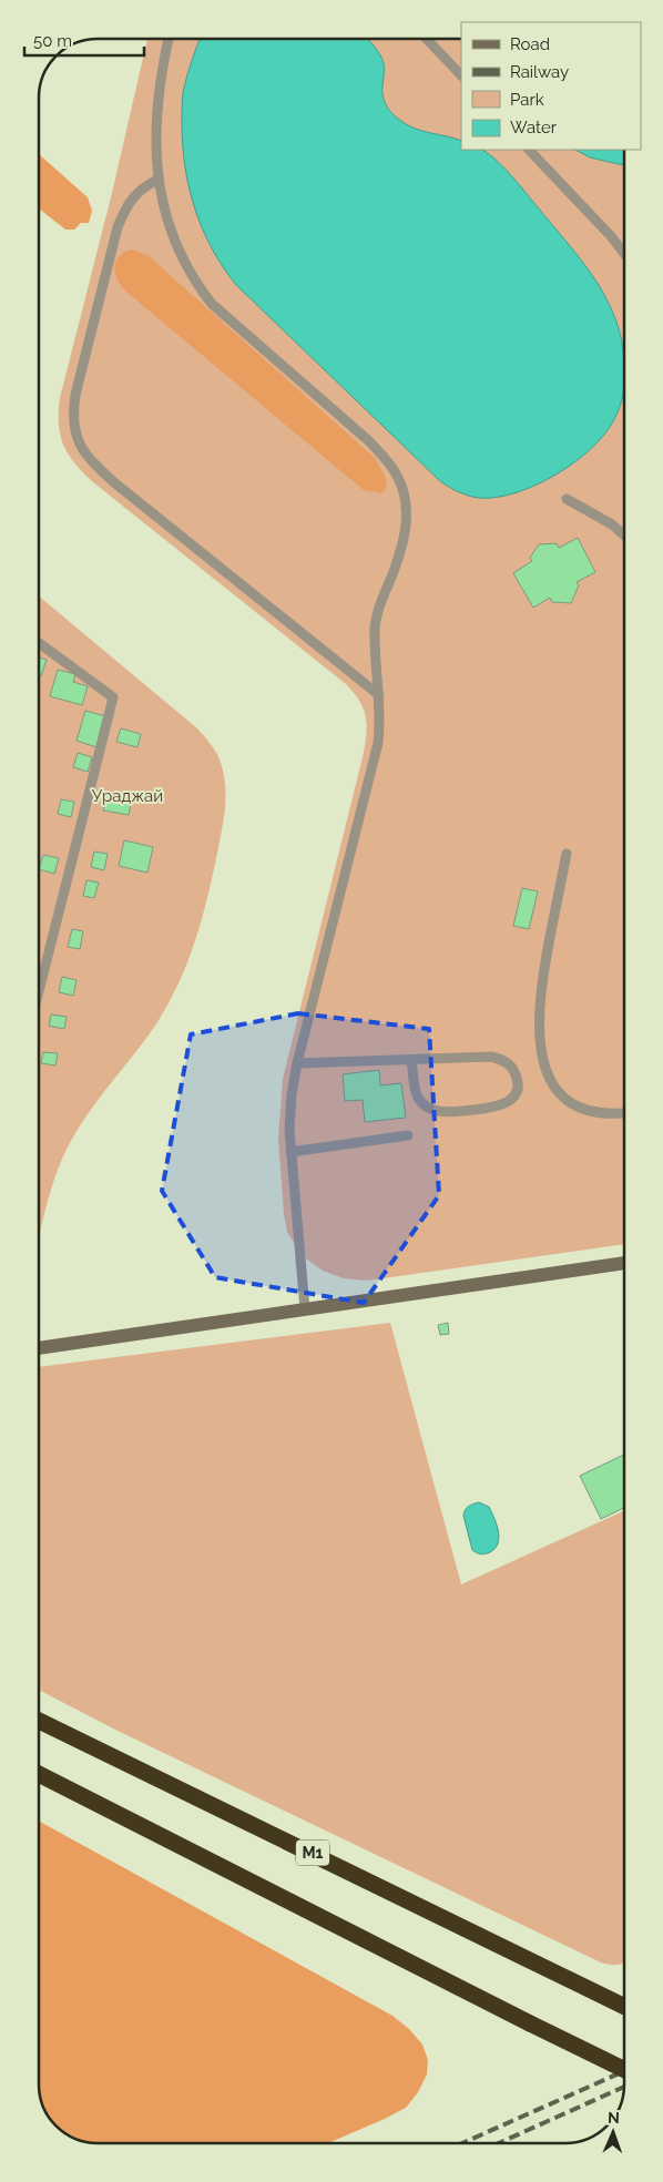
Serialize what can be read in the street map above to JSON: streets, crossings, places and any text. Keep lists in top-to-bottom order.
{
  "streets": {
    "highway": ["М1"]
  },
  "parks": ["Ураджай"],
  "legend": [
    "Road",
    "Railway",
    "Park",
    "Water"
  ],
  "scale_bar": "50 m",
  "north": "top"
}
